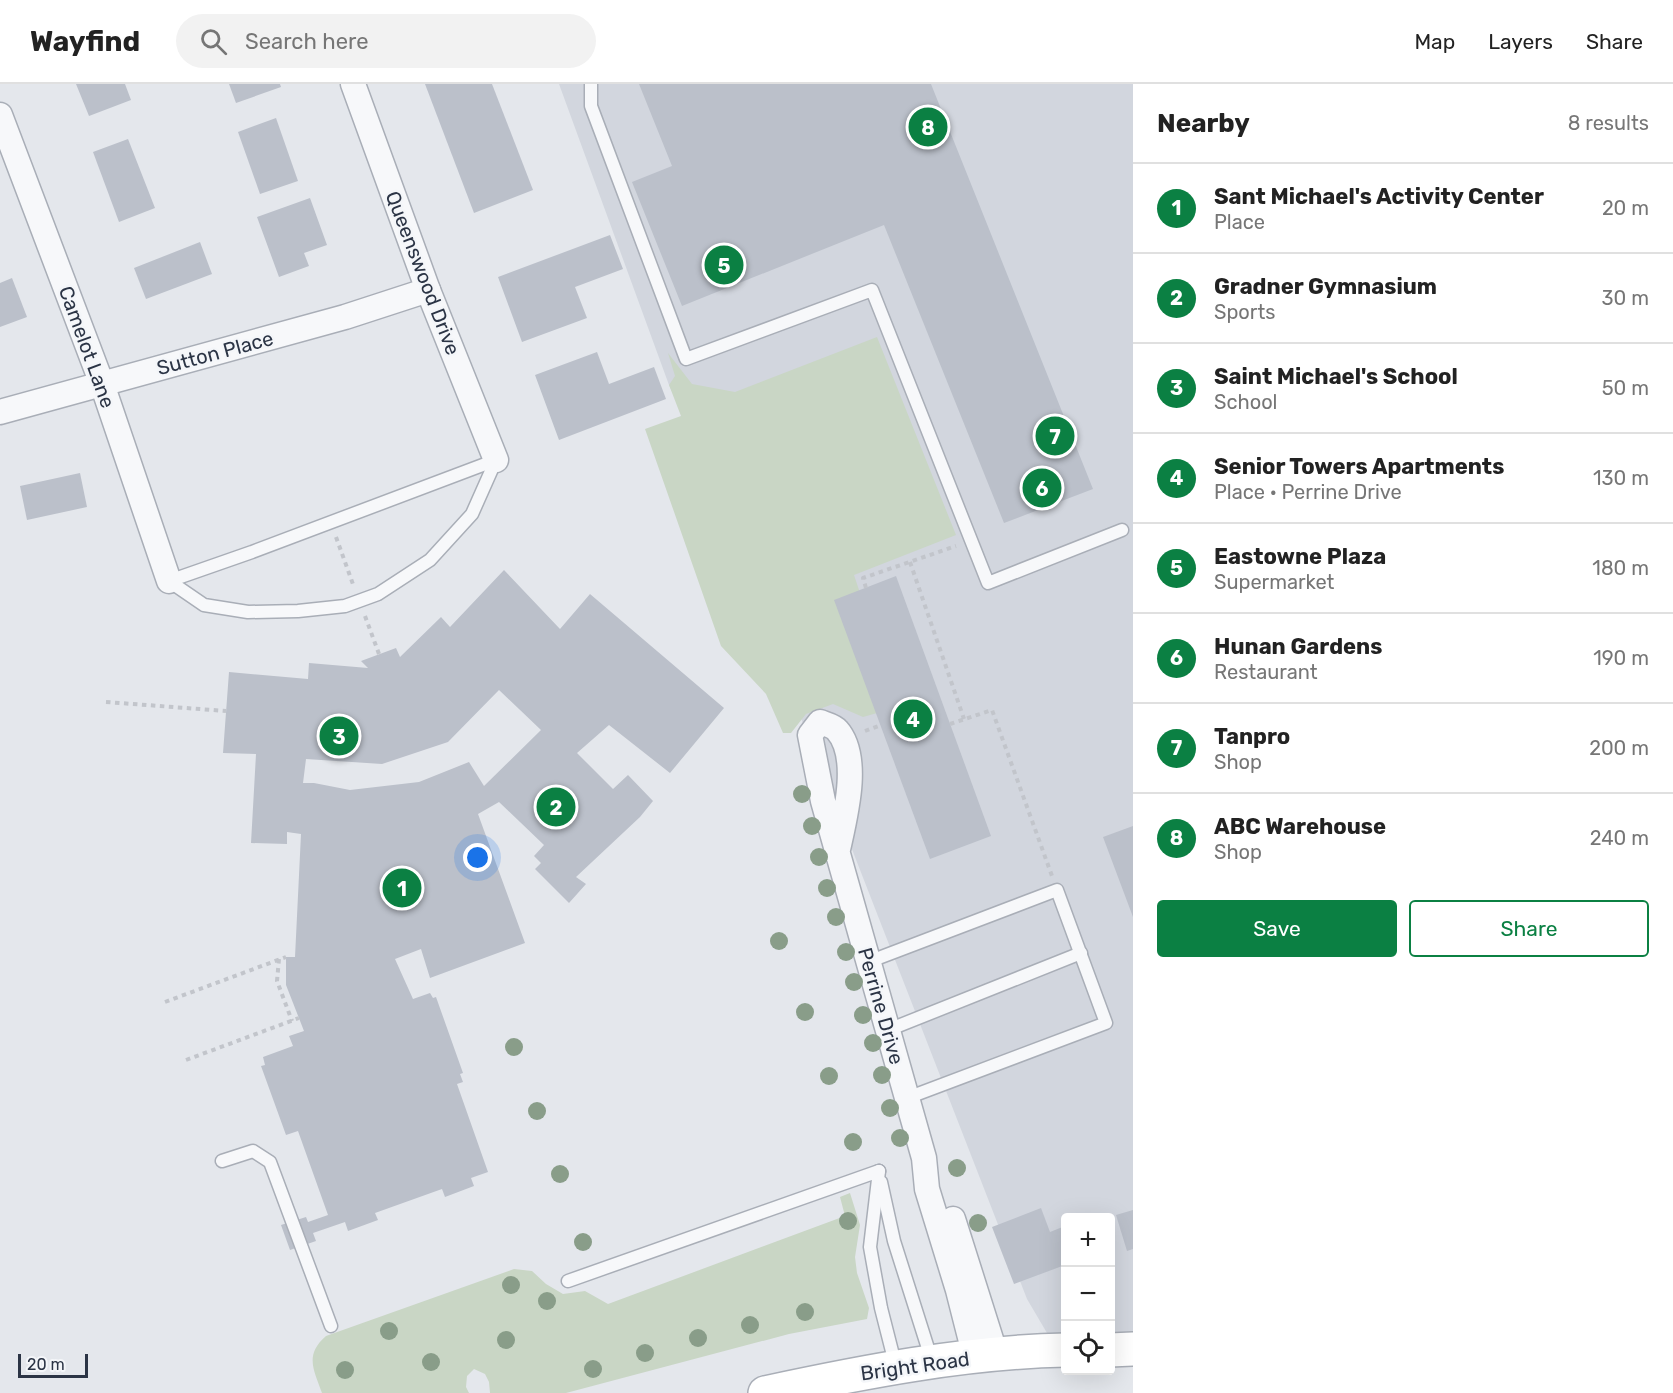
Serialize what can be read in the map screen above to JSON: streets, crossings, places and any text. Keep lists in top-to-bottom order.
{
  "streets": {
    "main road": ["Bright Road"],
    "street": [
      "Queenswood Drive",
      "Camelot Lane",
      "Sutton Place",
      "Perrine Drive"
    ]
  },
  "crossings": [
    ["Queenswood Drive", "Sutton Place"],
    ["Camelot Lane", "Sutton Place"],
    ["Perrine Drive", "Bright Road"]
  ],
  "scale_bar": "20 m",
  "page": {
    "header": "Wayfind",
    "search": "Search here",
    "nav": ["Map", "Layers", "Share"],
    "heading": ["Nearby", "8 results"],
    "pins": [
      "8",
      "5",
      "7",
      "6",
      "4",
      "3",
      "2",
      "1"
    ],
    "list": [
      {
        "mark": "1",
        "name": "Sant Michael's Activity Center",
        "note": "Place",
        "value": "20 m"
      },
      {
        "mark": "2",
        "name": "Gradner Gymnasium",
        "note": "Sports",
        "value": "30 m"
      },
      {
        "mark": "3",
        "name": "Saint Michael's School",
        "note": "School",
        "value": "50 m"
      },
      {
        "mark": "4",
        "name": "Senior Towers Apartments",
        "note": "Place · Perrine Drive",
        "value": "130 m"
      },
      {
        "mark": "5",
        "name": "Eastowne Plaza",
        "note": "Supermarket",
        "value": "180 m"
      },
      {
        "mark": "6",
        "name": "Hunan Gardens",
        "note": "Restaurant",
        "value": "190 m"
      },
      {
        "mark": "7",
        "name": "Tanpro",
        "note": "Shop",
        "value": "200 m"
      },
      {
        "mark": "8",
        "name": "ABC Warehouse",
        "note": "Shop",
        "value": "240 m"
      }
    ],
    "buttons": ["Save", "Share"],
    "map_buttons": ["+", "−"],
    "scale": "20 m"
  }
}
